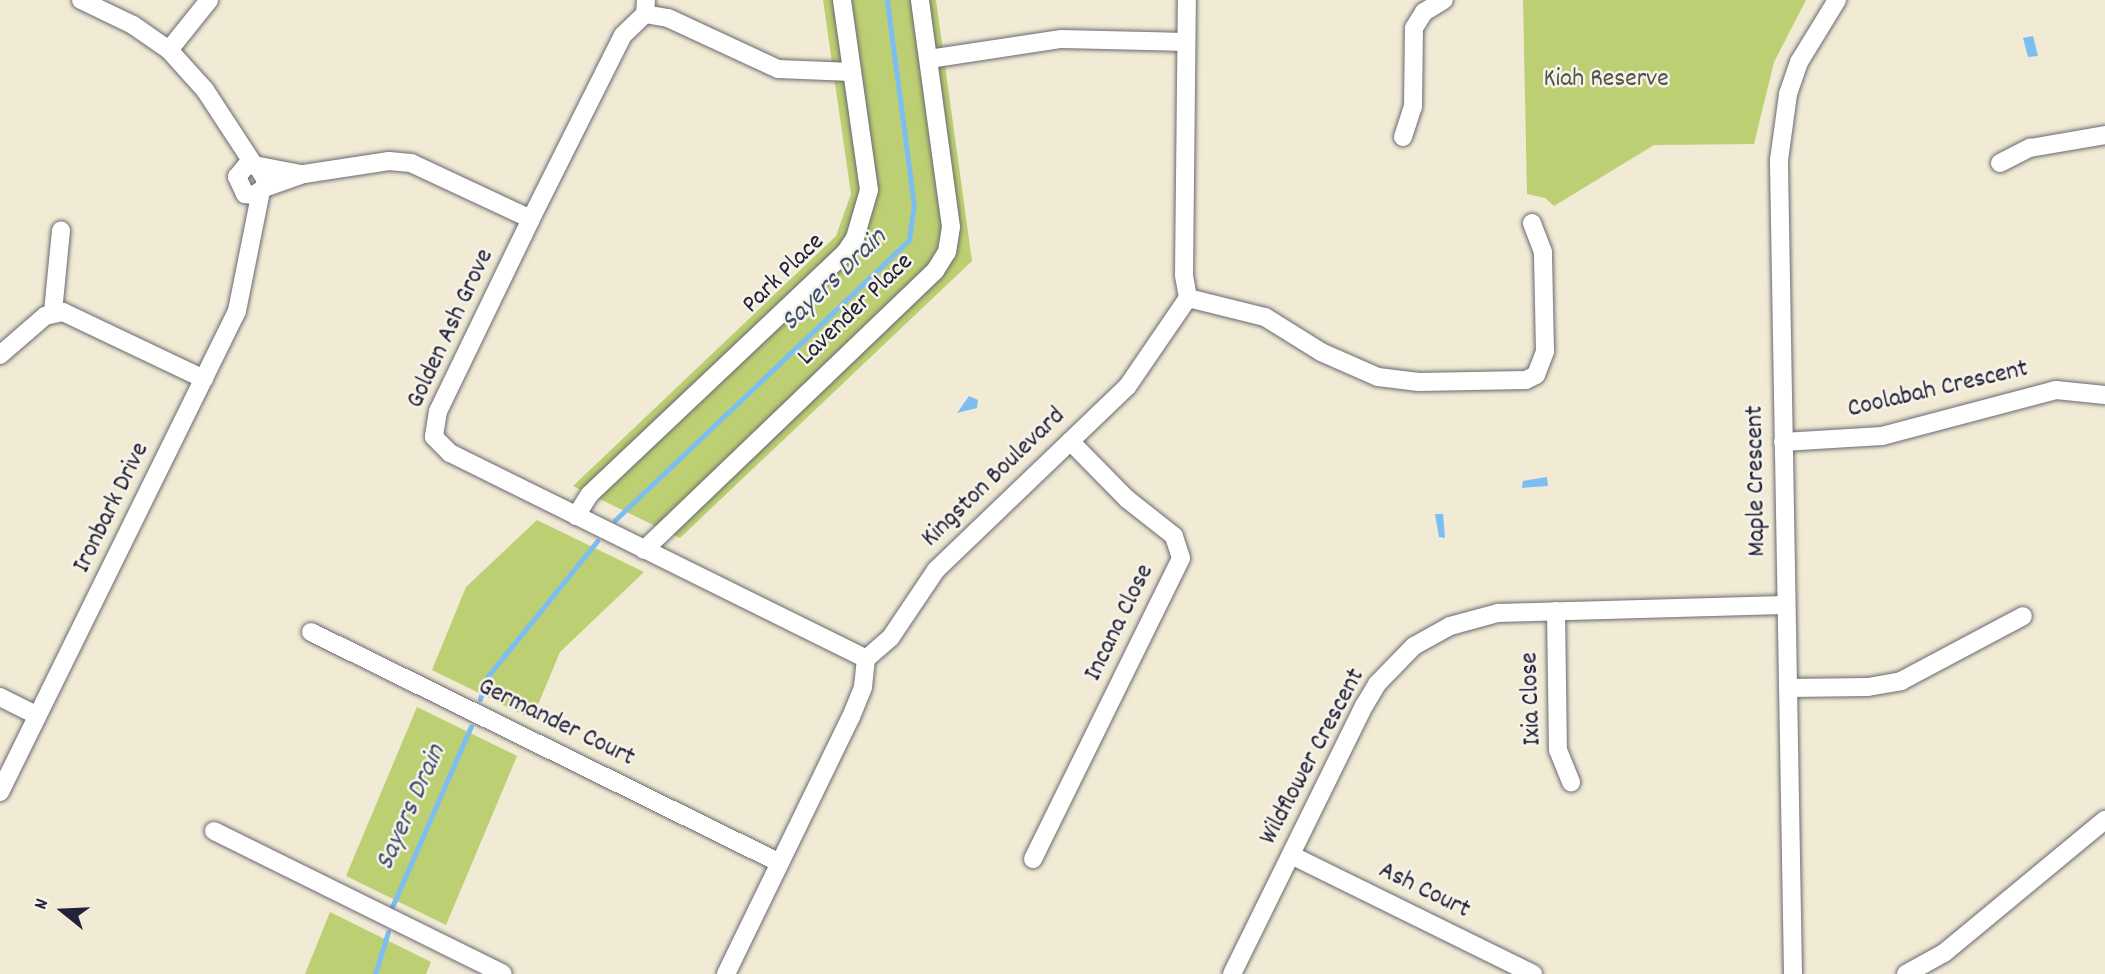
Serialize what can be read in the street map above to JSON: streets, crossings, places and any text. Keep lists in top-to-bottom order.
{
  "streets": {
    "street": [
      "Park Place",
      "Lavender Place",
      "Golden Ash Grove",
      "Coolabah Crescent",
      "Kingston Boulevard",
      "Maple Crescent",
      "Ironbark Drive",
      "Incana Close",
      "Ixia Close",
      "Germander Court",
      "Wildflower Crescent",
      "Ash Court"
    ]
  },
  "crossings": [
    ["Park Place", "Golden Ash Grove"],
    ["Lavender Place", "Golden Ash Grove"],
    ["Golden Ash Grove", "Kingston Boulevard"],
    ["Coolabah Crescent", "Maple Crescent"],
    ["Kingston Boulevard", "Incana Close"],
    ["Maple Crescent", "Wildflower Crescent"],
    ["Ixia Close", "Wildflower Crescent"],
    ["Wildflower Crescent", "Ash Court"]
  ],
  "water": ["Sayers Drain"],
  "parks": ["Kiah Reserve"],
  "north": "left"
}
